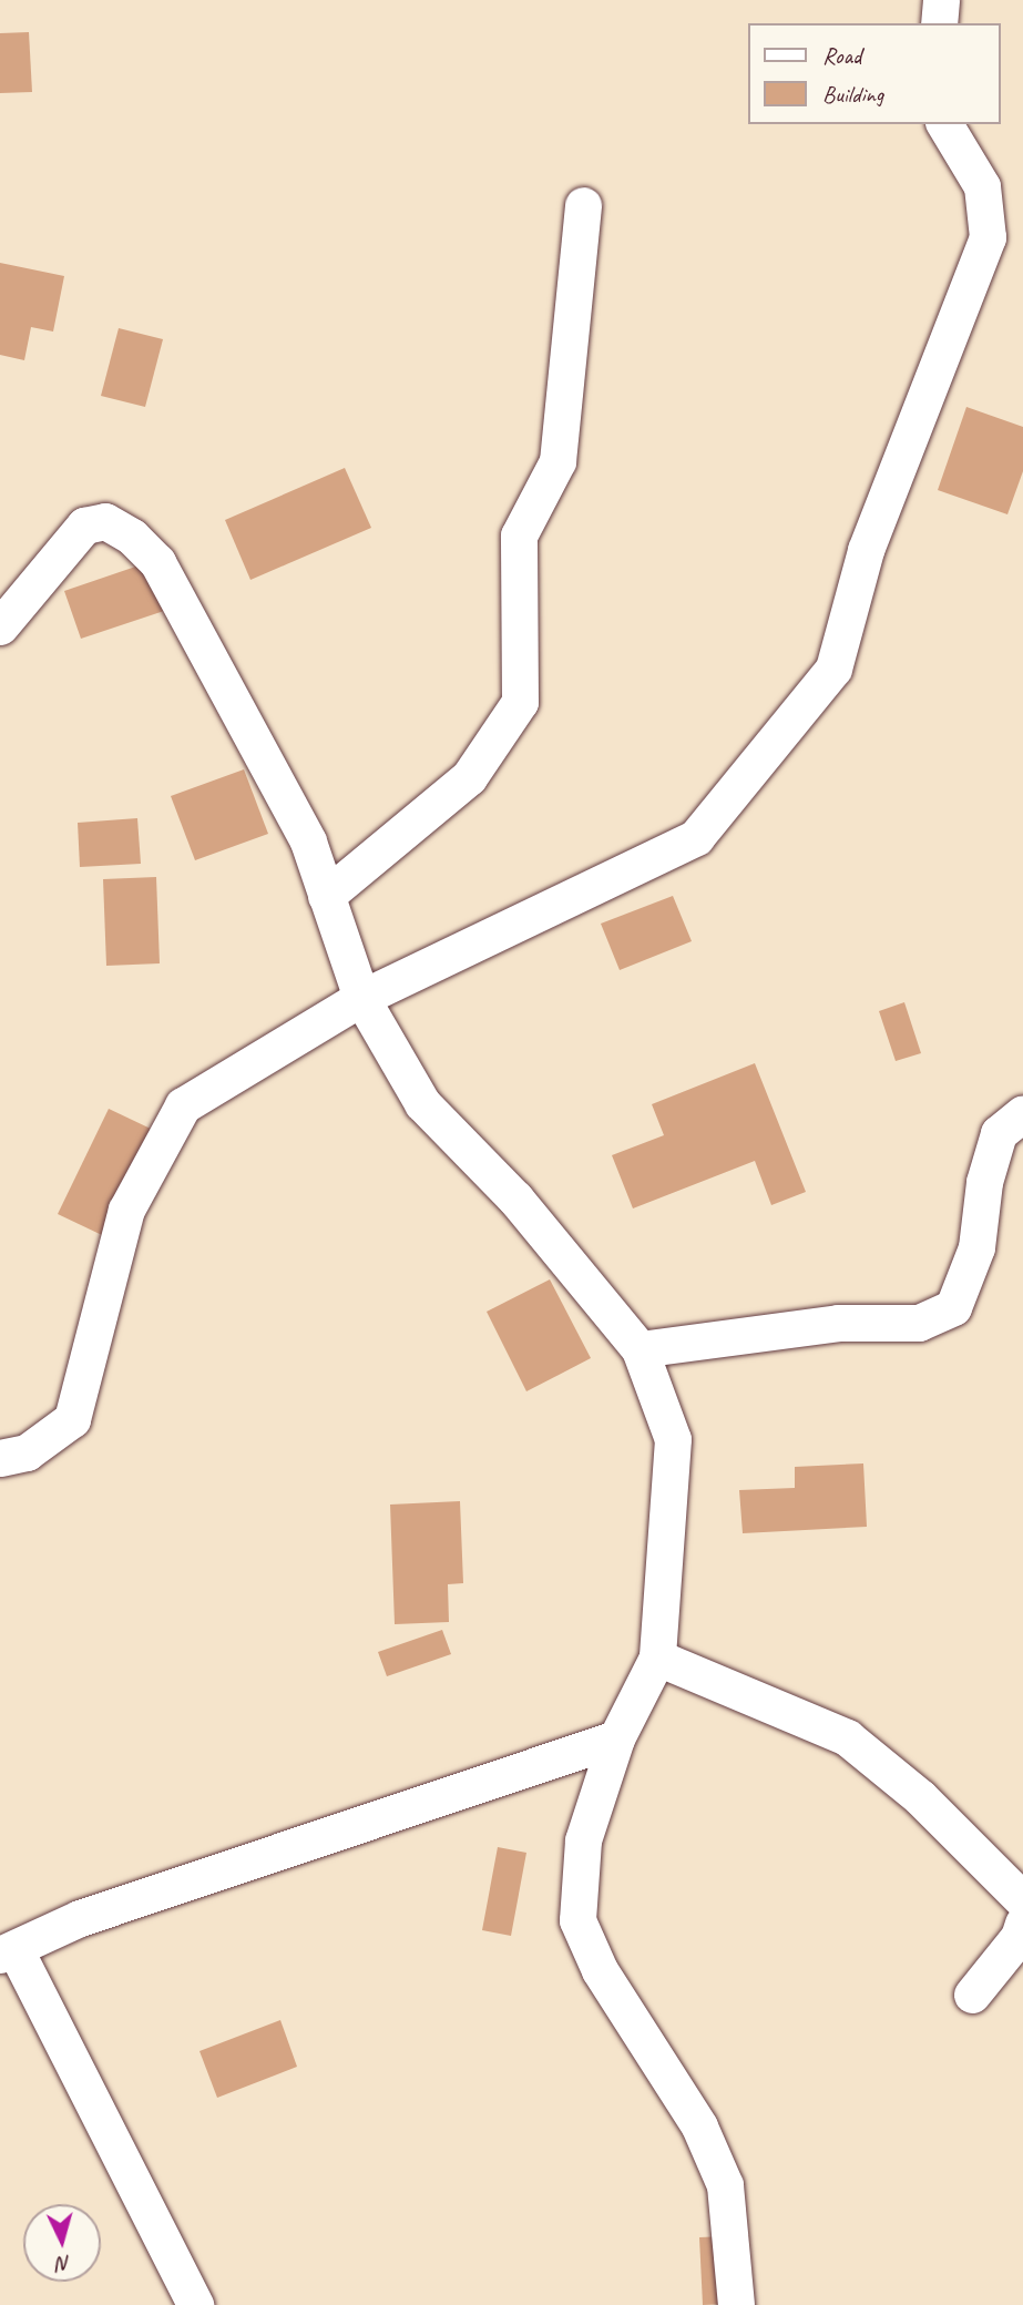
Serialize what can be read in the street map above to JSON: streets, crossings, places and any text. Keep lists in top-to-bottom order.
{
  "legend": ["Road", "Building"],
  "north": "bottom"
}
